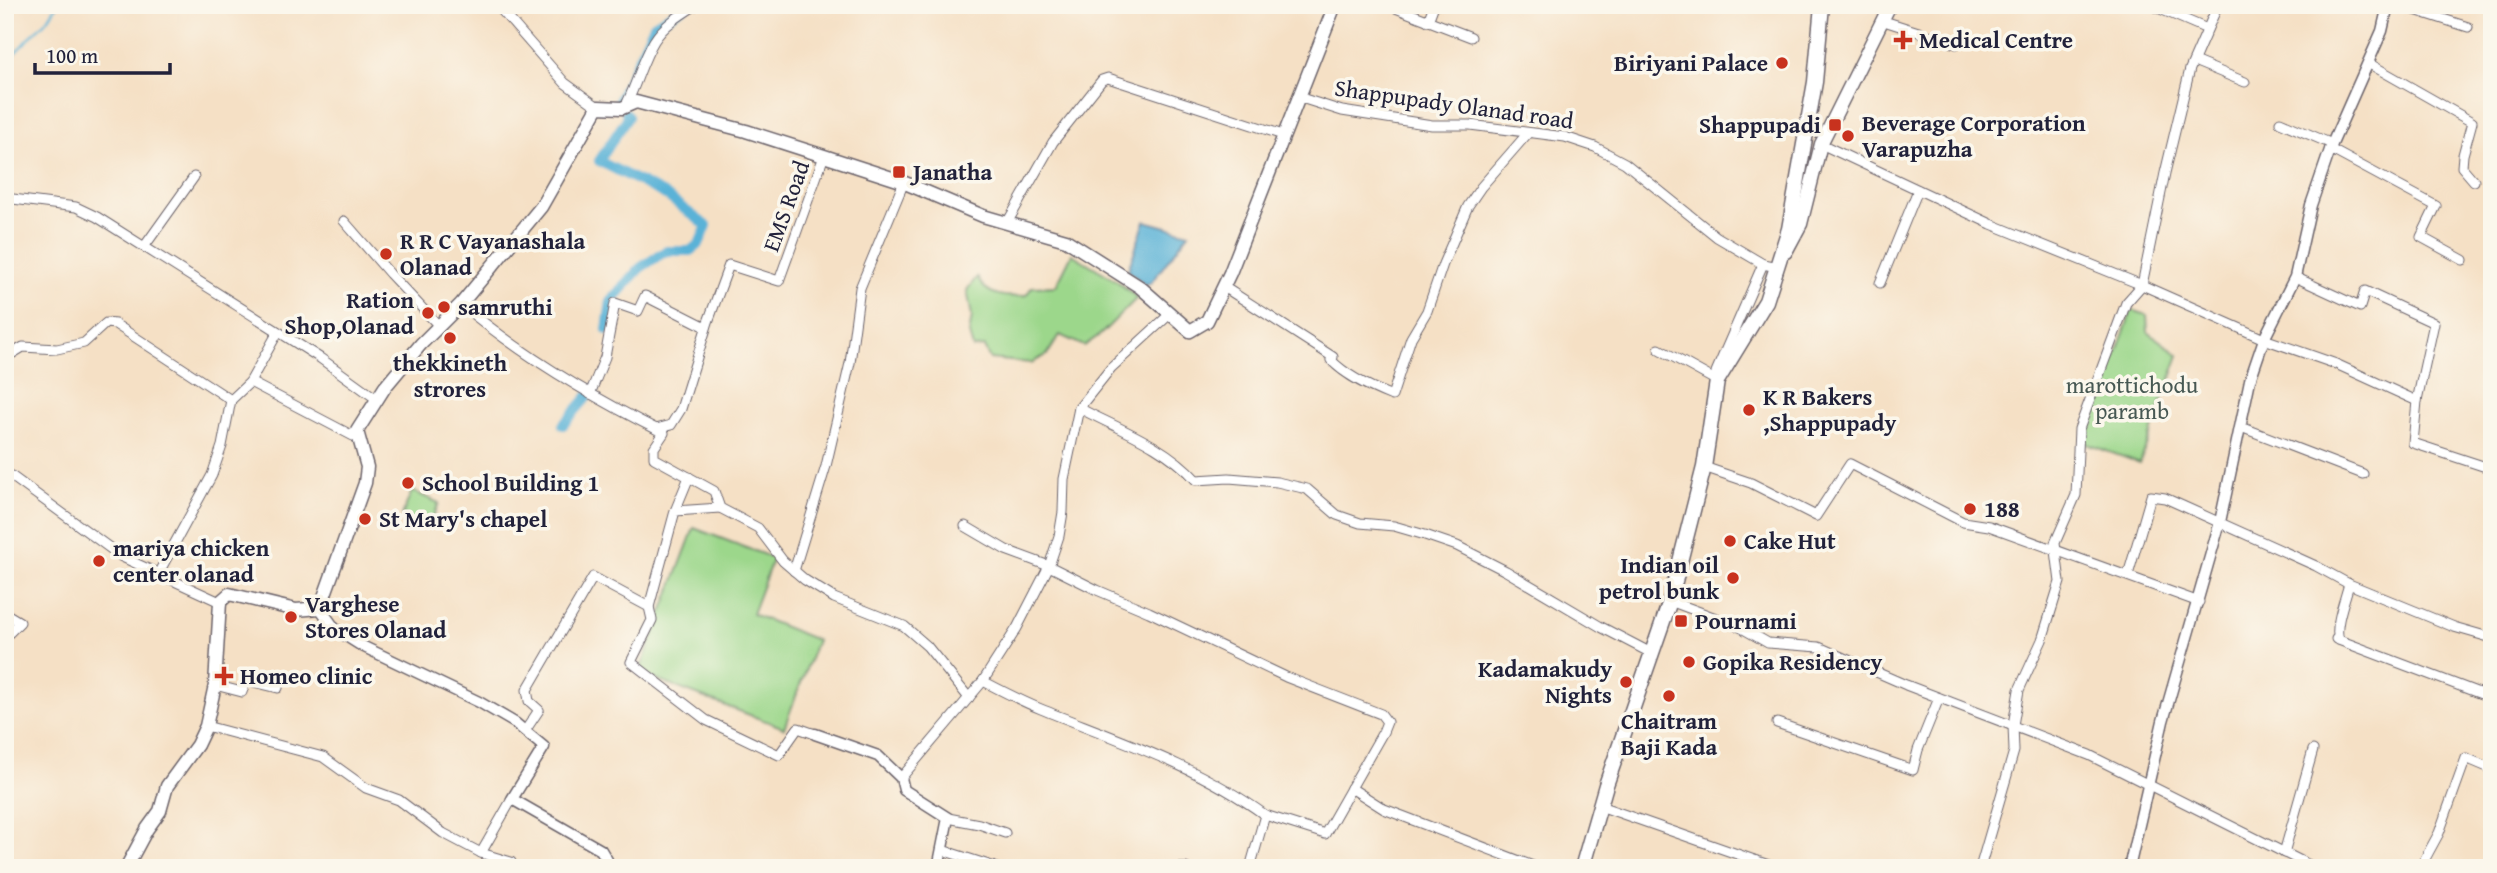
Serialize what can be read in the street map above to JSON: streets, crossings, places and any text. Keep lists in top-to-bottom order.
{
  "streets": {
    "street": ["Shappupady Olanad road", "EMS Road"]
  },
  "parks": ["marottichodu paramb"],
  "places": {
    "health": ["Medical Centre", "Homeo clinic"],
    "other": [
      "Biriyani Palace",
      "Beverage Corporation Varapuzha",
      "R R C Vayanashala Olanad",
      "samruthi",
      "Ration Shop,Olanad",
      "thekkineth strores",
      "K R Bakers ,Shappupady",
      "School Building 1",
      "188",
      "St Mary's chapel",
      "Cake Hut",
      "mariya chicken center olanad",
      "Indian oil petrol bunk",
      "Varghese Stores Olanad",
      "Gopika Residency",
      "Kadamakudy Nights",
      "Chaitram Baji Kada"
    ],
    "transit": ["Shappupadi", "Janatha", "Pournami"]
  },
  "scale_bar": "100 m"
}
